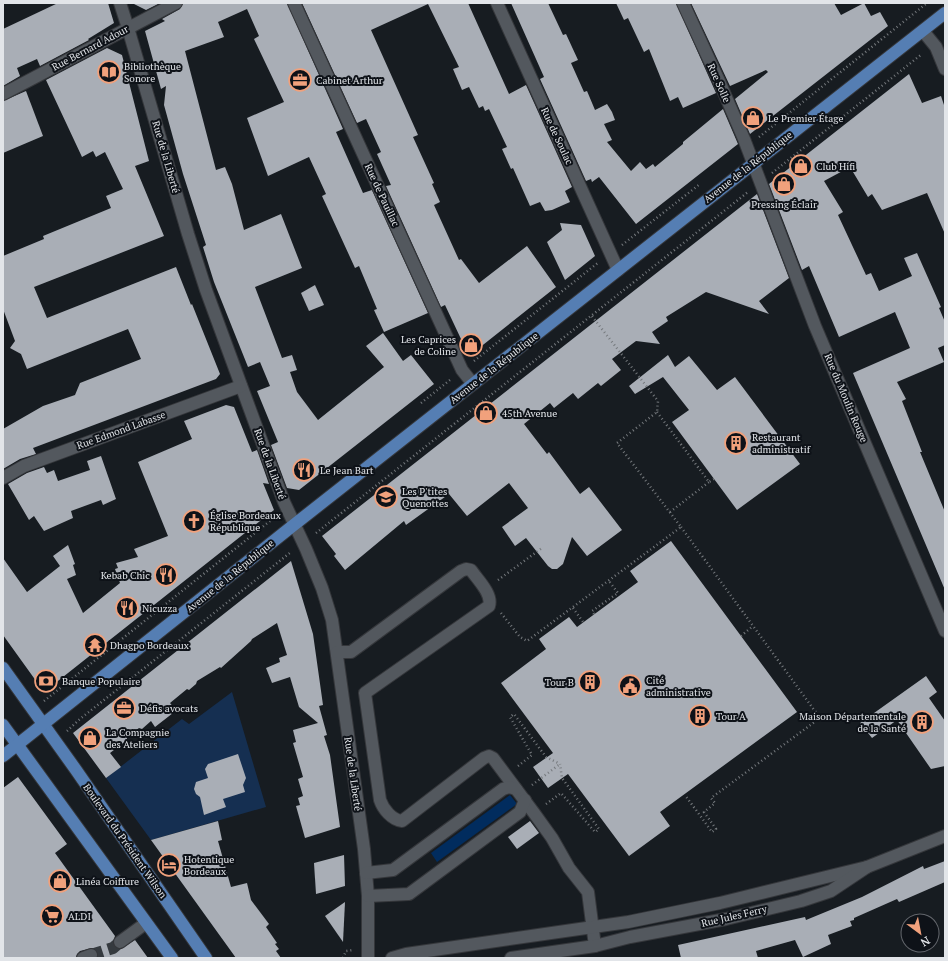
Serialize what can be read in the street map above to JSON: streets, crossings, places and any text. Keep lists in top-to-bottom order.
{
  "streets": {
    "main road": ["Avenue de la République", "Boulevard du Président Wilson"],
    "street": [
      "Rue Bernard Adour",
      "Rue Solle",
      "Rue de Soulac",
      "Rue de la Liberté",
      "Rue de Pauillac",
      "Rue du Moulin Rouge",
      "Rue Edmond Labasse",
      "Rue Jules Ferry"
    ]
  },
  "crossings": [
    ["Rue Bernard Adour", "Rue de la Liberté"],
    ["Rue Solle", "Avenue de la République"],
    ["Rue Solle", "Rue du Moulin Rouge"],
    ["Rue de Soulac", "Avenue de la République"],
    ["Rue de la Liberté", "Avenue de la République"],
    ["Rue de la Liberté", "Rue Edmond Labasse"],
    ["Avenue de la République", "Rue de Pauillac"],
    ["Avenue de la République", "Rue du Moulin Rouge"],
    ["Avenue de la République", "Boulevard du Président Wilson"]
  ],
  "places": {
    "library": ["Bibliothèque Sonore"],
    "office": ["Cabinet Arthur", "Défis avocats"],
    "shop": [
      "Le Premier Étage",
      "Club Hifi",
      "Pressing Éclair",
      "Les Caprices de Coline",
      "45th Avenue",
      "La Compagnie des Ateliers",
      "Linéa Coiffure"
    ],
    "building": [
      "Restaurant administratif",
      "Tour B",
      "Tour A",
      "Maison Départementale de la Santé"
    ],
    "restaurant": ["Le Jean Bart", "Kebab Chic", "Nicuzza"],
    "school or university": ["Les P'tites Quenottes"],
    "church": ["Église Bordeaux République"],
    "temple": ["Dhagpo Bordeaux"],
    "bank": ["Banque Populaire"],
    "public building": ["Cité administrative"],
    "hotel": ["Hotentique Bordeaux"],
    "supermarket": ["ALDI"]
  },
  "north": "bottom right"
}
